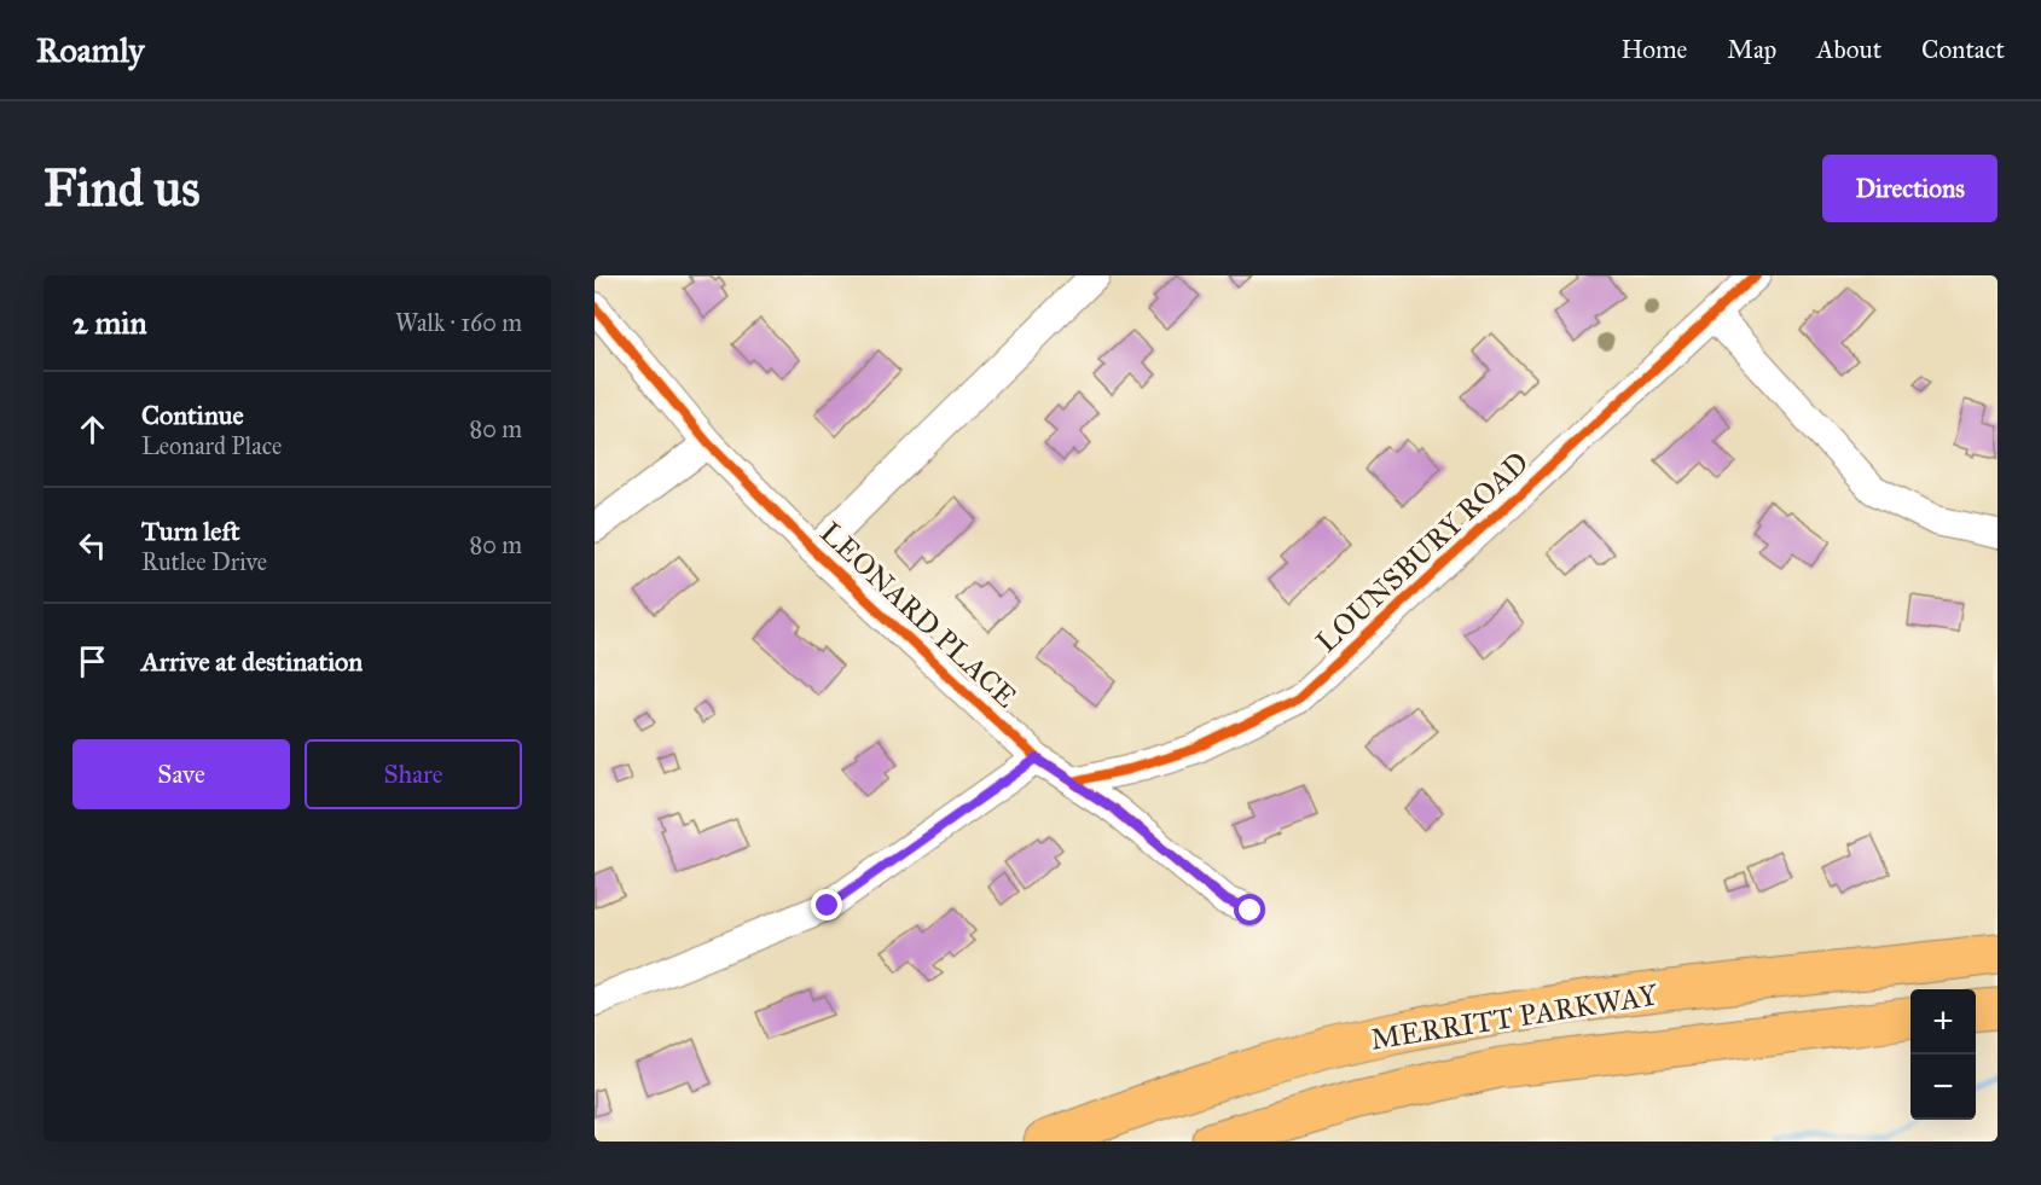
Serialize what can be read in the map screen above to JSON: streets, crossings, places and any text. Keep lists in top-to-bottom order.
{
  "streets": {
    "highway": ["MERRITT PARKWAY"],
    "street": ["LOUNSBURY ROAD", "LEONARD PLACE"]
  },
  "crossings": [
    ["LOUNSBURY ROAD", "LEONARD PLACE"]
  ],
  "page": {
    "header": "Roamly",
    "nav": [
      "Home",
      "Map",
      "About",
      "Contact"
    ],
    "buttons": [
      "Directions",
      ["Save", "Share"]
    ],
    "title": "Find us",
    "heading": ["2 min", "Walk · 160 m"],
    "list": [
      ["Continue", "Leonard Place", "80 m"],
      ["Turn left", "Rutlee Drive", "80 m"],
      "Arrive at destination"
    ],
    "map_buttons": ["+", "−"]
  }
}
